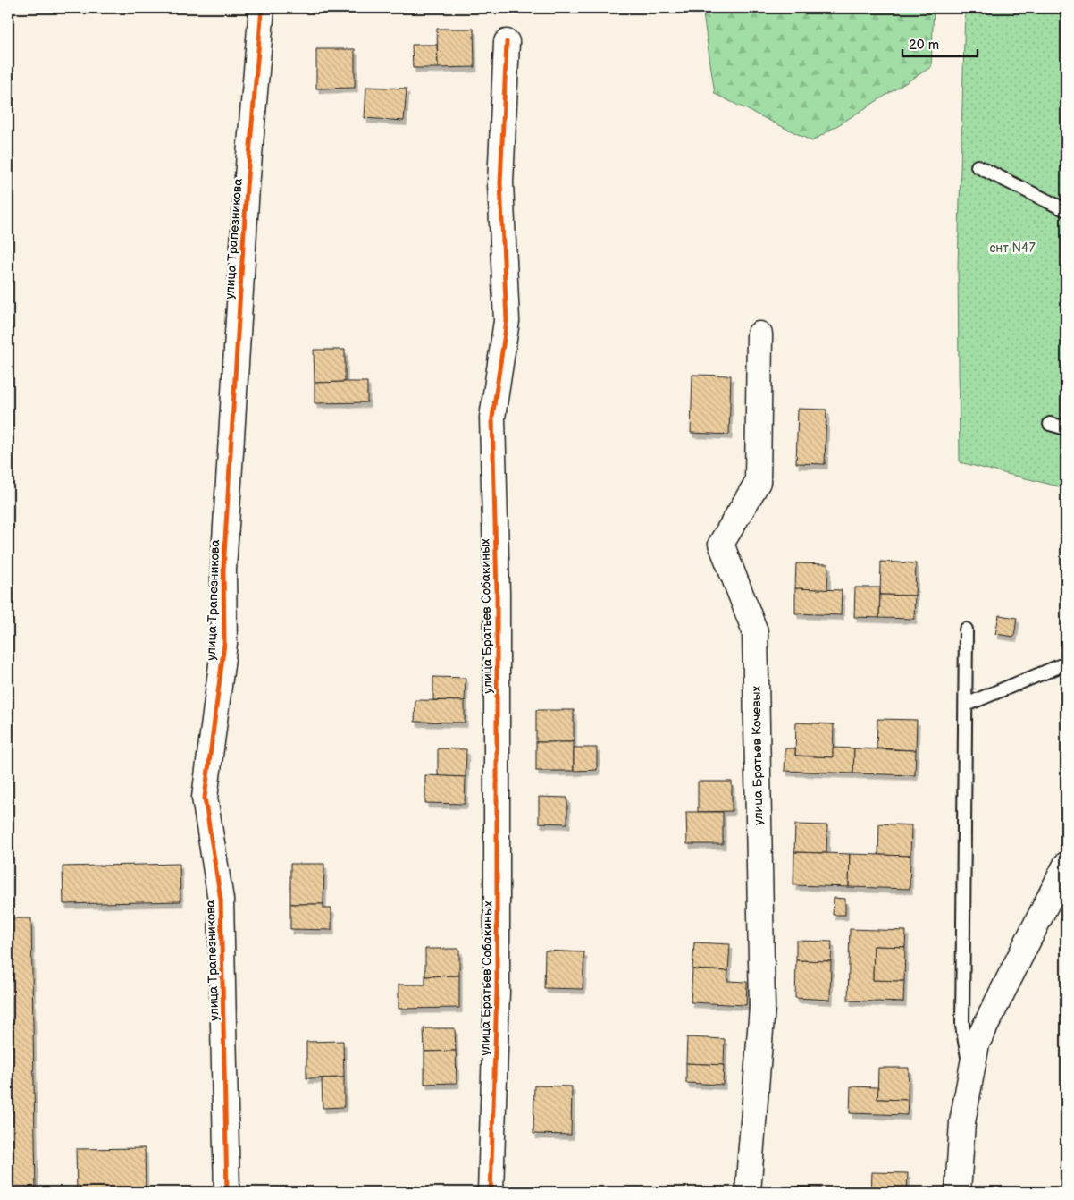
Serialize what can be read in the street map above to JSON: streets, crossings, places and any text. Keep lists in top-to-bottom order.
{
  "streets": {
    "street": ["улица Трапезникова", "улица Братьев Собакиных", "улица Братьев Кочевых"]
  },
  "parks": ["снт N47"],
  "scale_bar": "20 m"
}
